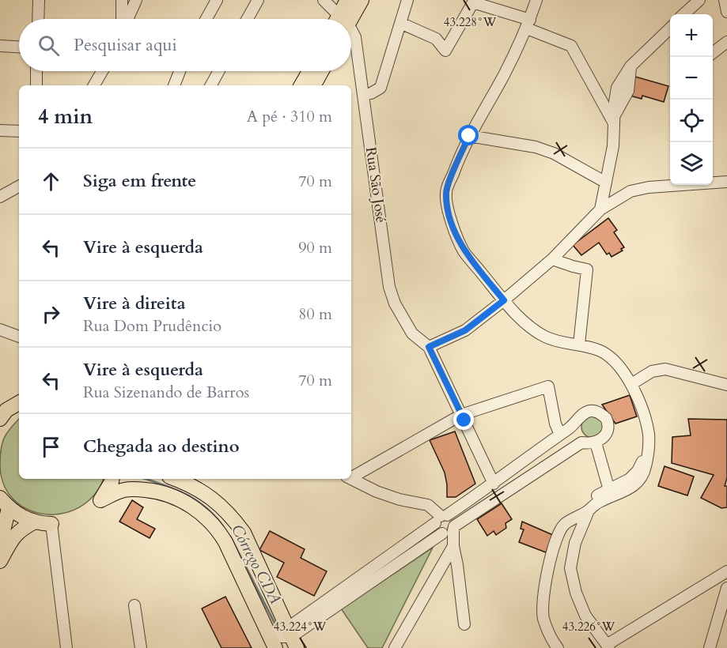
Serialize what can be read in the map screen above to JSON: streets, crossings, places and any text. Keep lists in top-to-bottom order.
{
  "streets": {
    "street": ["Rua São José"]
  },
  "water": ["Córrego CDA"],
  "page": {
    "map_buttons": ["+", "−"],
    "search": "Pesquisar aqui",
    "heading": ["4 min", "A pé · 310 m"],
    "list": [
      ["Siga em frente", "70 m"],
      ["Vire à esquerda", "90 m"],
      ["Vire à direita", "Rua Dom Prudêncio", "80 m"],
      ["Vire à esquerda", "Rua Sizenando de Barros", "70 m"],
      "Chegada ao destino"
    ]
  },
  "coordinates": ["43.228°W", "43.224°W", "43.226°W"]
}
